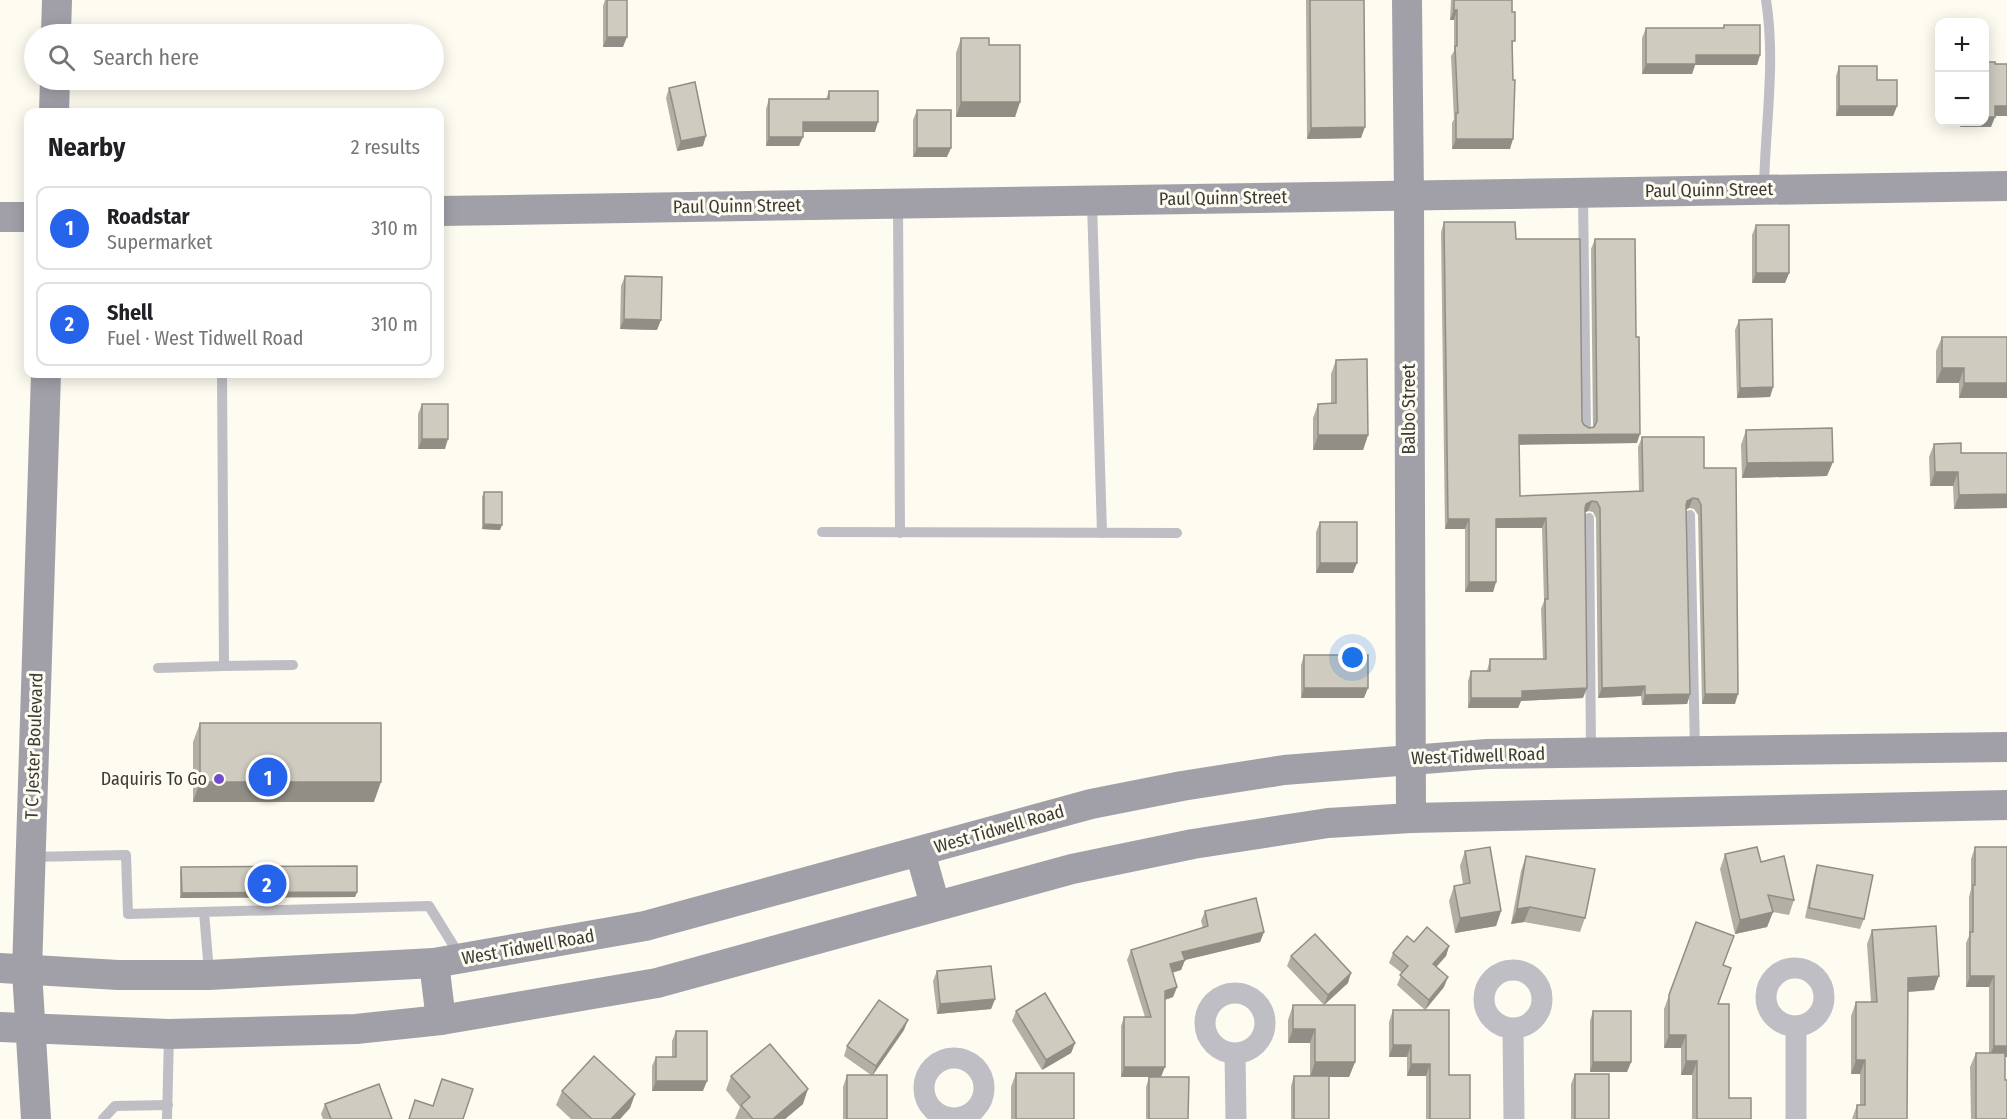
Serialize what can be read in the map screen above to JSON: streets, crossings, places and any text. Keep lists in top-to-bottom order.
{
  "streets": {
    "main road": [
      "Paul Quinn Street",
      "Balbo Street",
      "T C Jester Boulevard",
      "West Tidwell Road"
    ]
  },
  "crossings": [
    ["Paul Quinn Street", "Balbo Street"],
    ["Balbo Street", "West Tidwell Road"],
    ["T C Jester Boulevard", "West Tidwell Road"]
  ],
  "places": ["Daquiris To Go"],
  "page": {
    "map_buttons": ["+", "−"],
    "search": "Search here",
    "heading": ["Nearby", "2 results"],
    "list": [
      {
        "mark": "1",
        "name": "Roadstar",
        "note": "Supermarket",
        "value": "310 m"
      },
      {
        "mark": "2",
        "name": "Shell",
        "note": "Fuel · West Tidwell Road",
        "value": "310 m"
      }
    ],
    "pins": ["1", "2"]
  }
}
